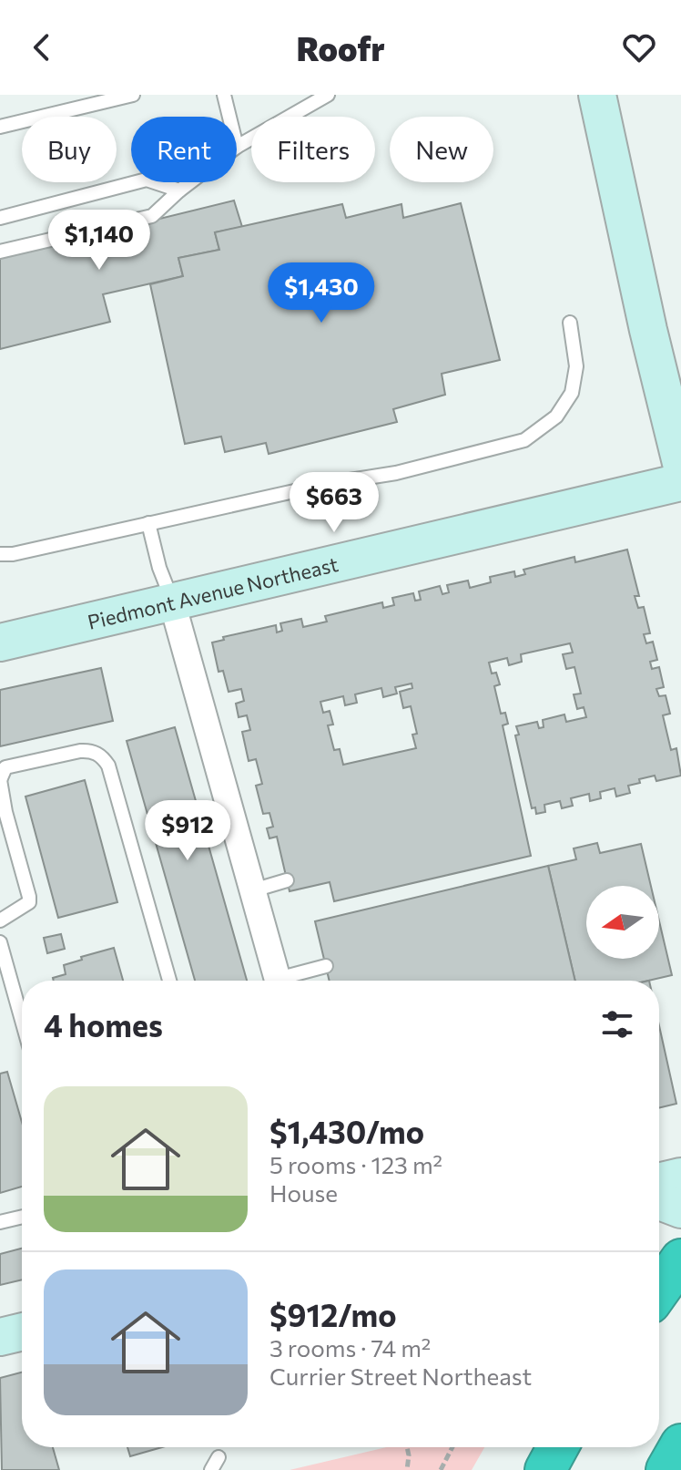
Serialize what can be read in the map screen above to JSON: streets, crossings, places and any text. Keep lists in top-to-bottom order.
{
  "streets": {
    "main road": ["Piedmont Avenue Northeast"]
  },
  "north": "left",
  "page": {
    "header": "Roofr",
    "chip": [
      "Buy",
      "Rent",
      "Filters",
      "New"
    ],
    "price": [
      "$1,140",
      "$1,430",
      "$663",
      "$912"
    ],
    "heading": "4 homes",
    "list": [
      {
        "name": "$1,430/mo",
        "note": "5 rooms · 123 m² · House"
      },
      {
        "name": "$912/mo",
        "note": "3 rooms · 74 m² · Currier Street Northeast"
      }
    ]
  }
}
